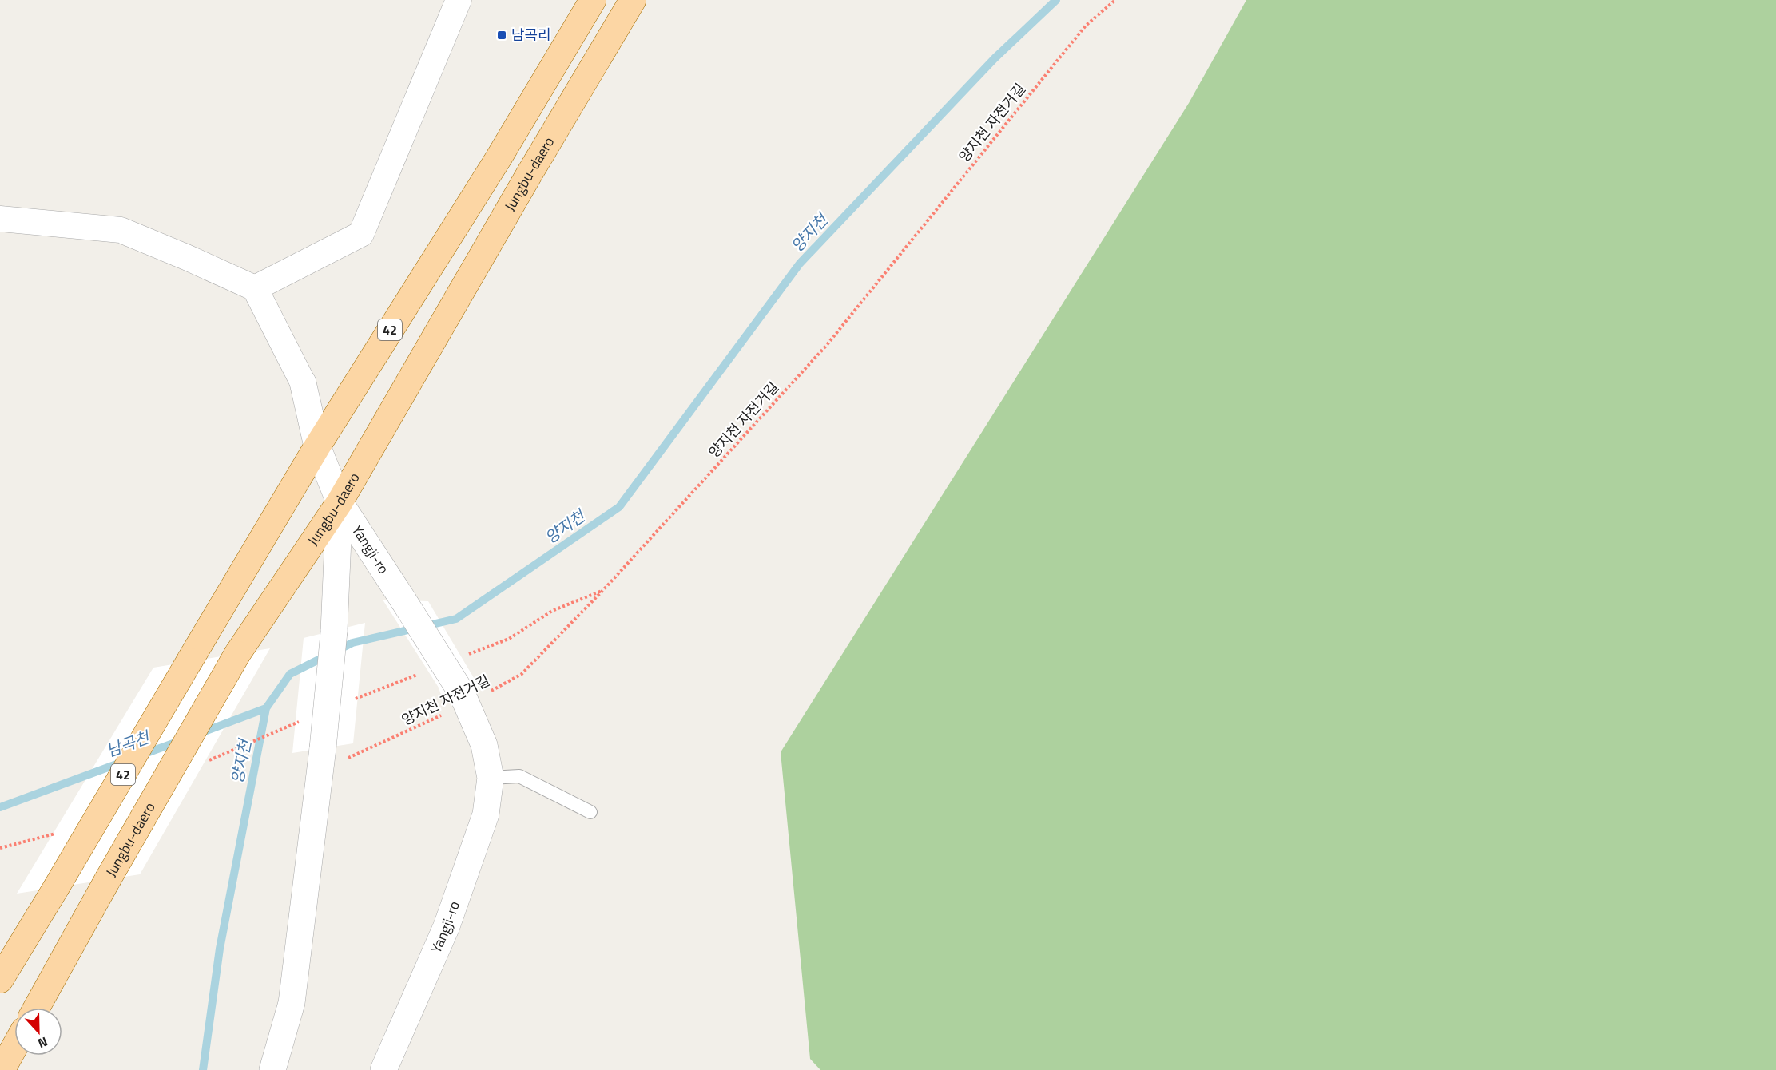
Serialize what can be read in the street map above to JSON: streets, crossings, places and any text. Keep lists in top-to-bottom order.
{
  "streets": {
    "main road": ["Jungbu-daero", "42"],
    "street": ["Yangji-ro"],
    "path": ["양지천 자전거길"]
  },
  "crossings": [
    ["양지천 자전거길", "Yangji-ro"],
    ["Jungbu-daero", "Yangji-ro"]
  ],
  "water": ["양지천", "남곡천"],
  "places": {
    "transit": ["남곡리"]
  },
  "north": "bottom"
}
